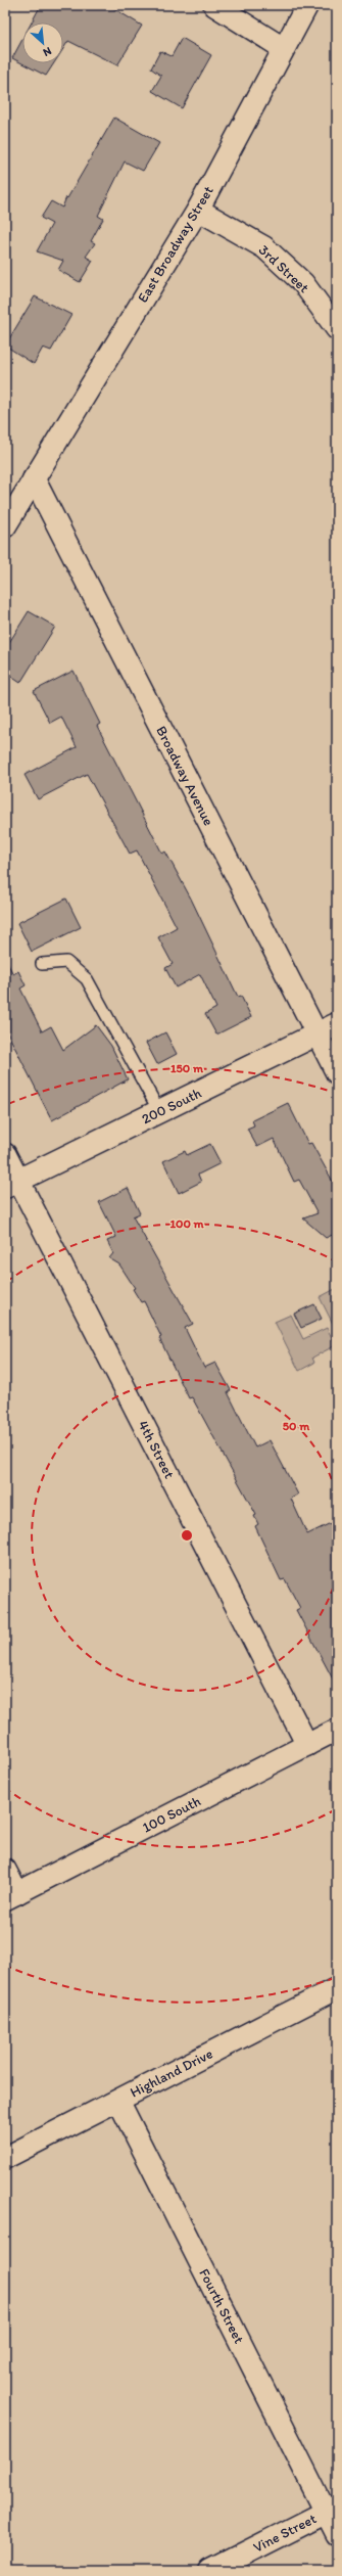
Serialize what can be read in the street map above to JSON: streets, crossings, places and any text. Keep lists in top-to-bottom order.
{
  "streets": {
    "street": [
      "East Broadway Street",
      "3rd Street",
      "Broadway Avenue",
      "200 South",
      "4th Street",
      "100 South",
      "Highland Drive",
      "Fourth Street",
      "Vine Street"
    ]
  },
  "crossings": [
    ["East Broadway Street", "3rd Street"],
    ["East Broadway Street", "Broadway Avenue"],
    ["Broadway Avenue", "200 South"],
    ["200 South", "4th Street"],
    ["4th Street", "100 South"],
    ["Highland Drive", "Fourth Street"],
    ["Fourth Street", "Vine Street"]
  ],
  "north": "bottom right",
  "rings": ["150 m", "100 m", "50 m"]
}
